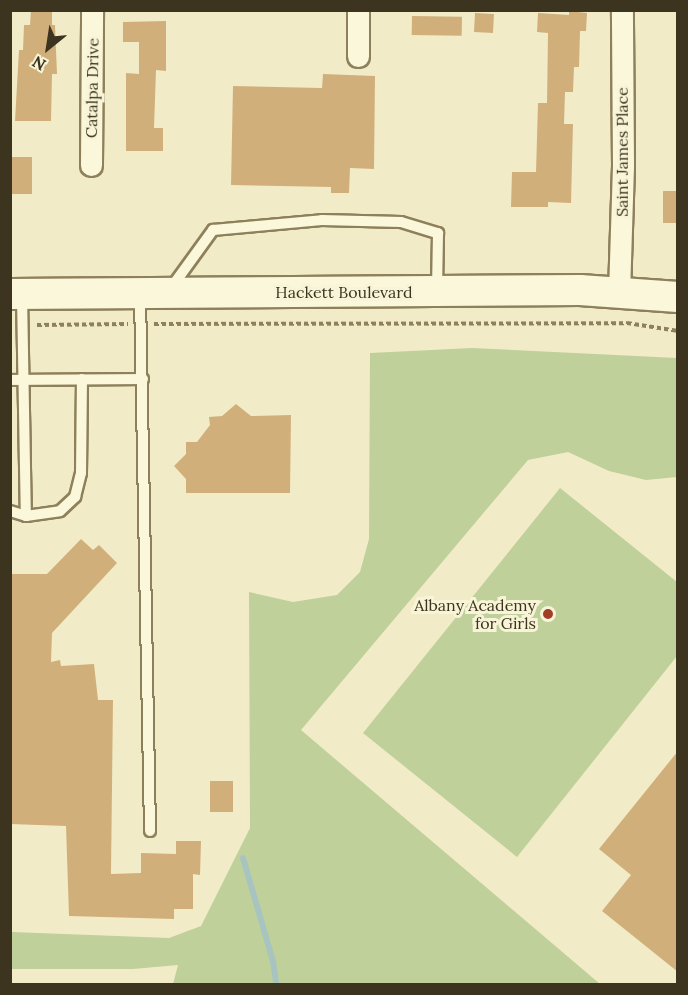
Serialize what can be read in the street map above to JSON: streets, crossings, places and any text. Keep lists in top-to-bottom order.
{
  "streets": {
    "street": ["Catalpa Drive", "Saint James Place", "Hackett Boulevard"]
  },
  "crossings": [
    ["Saint James Place", "Hackett Boulevard"]
  ],
  "places": ["Albany Academy for Girls"],
  "north": "bottom left"
}
